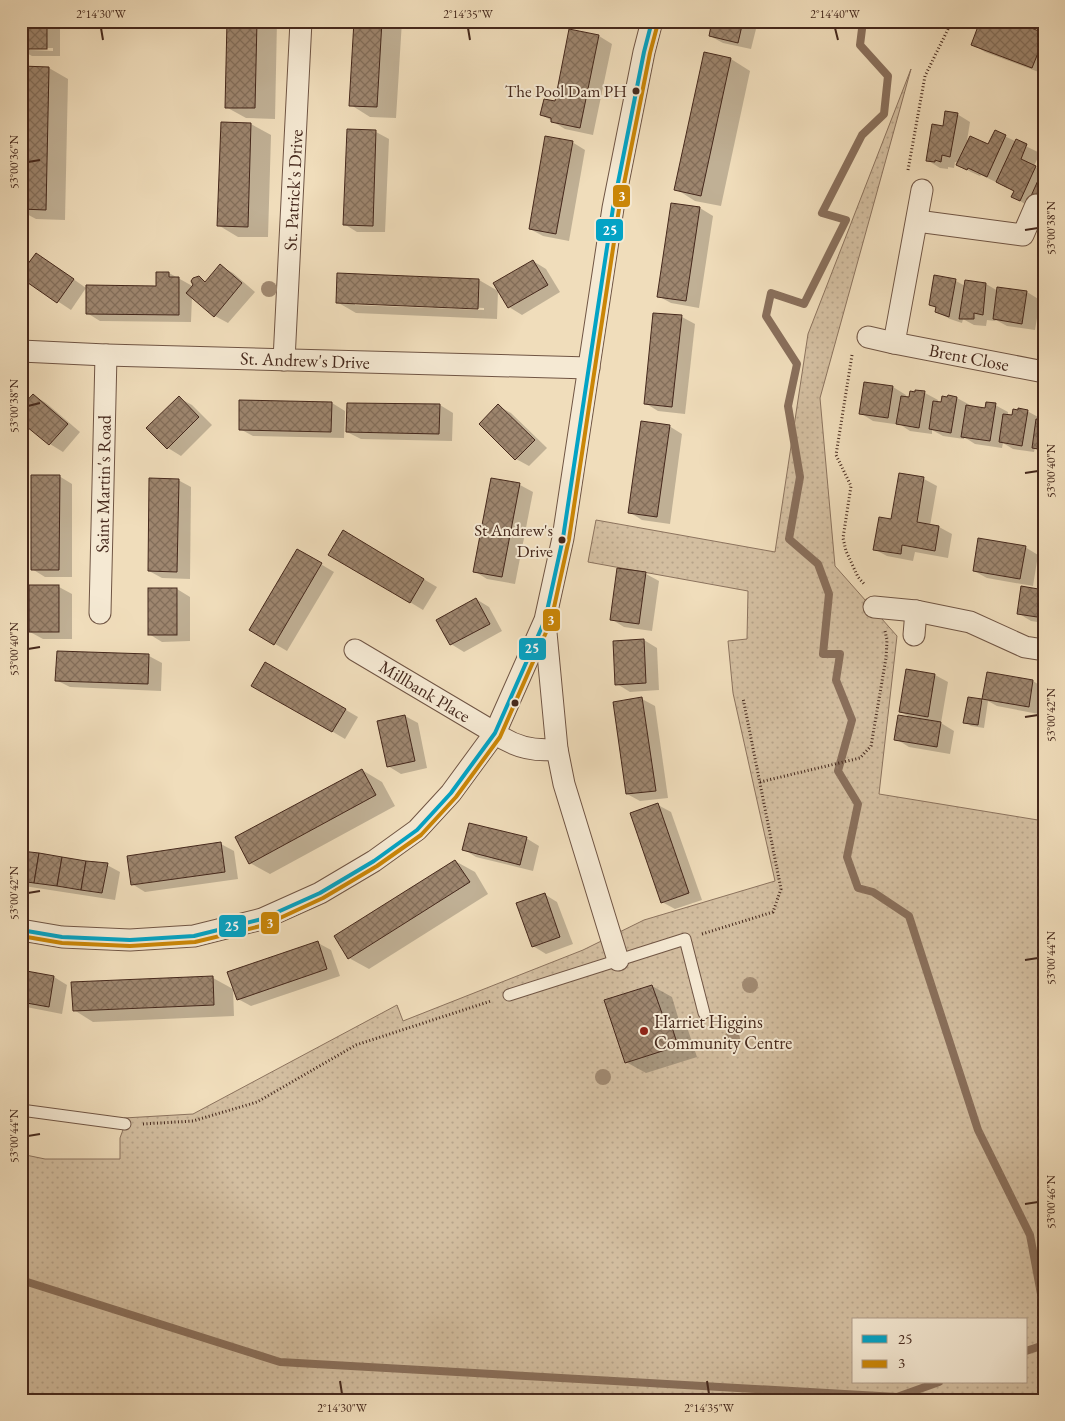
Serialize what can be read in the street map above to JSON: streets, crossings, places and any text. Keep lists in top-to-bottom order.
{
  "streets": {
    "street": [
      "St. Patrick's Drive",
      "Brent Close",
      "St. Andrew's Drive",
      "Saint Martin's Road",
      "Millbank Place"
    ]
  },
  "crossings": [
    ["St. Patrick's Drive", "St. Andrew's Drive"],
    ["St. Andrew's Drive", "Saint Martin's Road"]
  ],
  "places": ["The Pool Dam PH", "St Andrew's Drive", "Harriet Higgins Community Centre"],
  "lines": ["transit line 25", "transit line 3"],
  "legend": ["25", "3"],
  "coordinates": [
    "2°14'30\"W",
    "2°14'35\"W",
    "2°14'40\"W",
    "53°00'36\"N",
    "53°00'38\"N",
    "53°00'40\"N",
    "53°00'42\"N",
    "53°00'44\"N",
    "53°00'46\"N"
  ]
}
